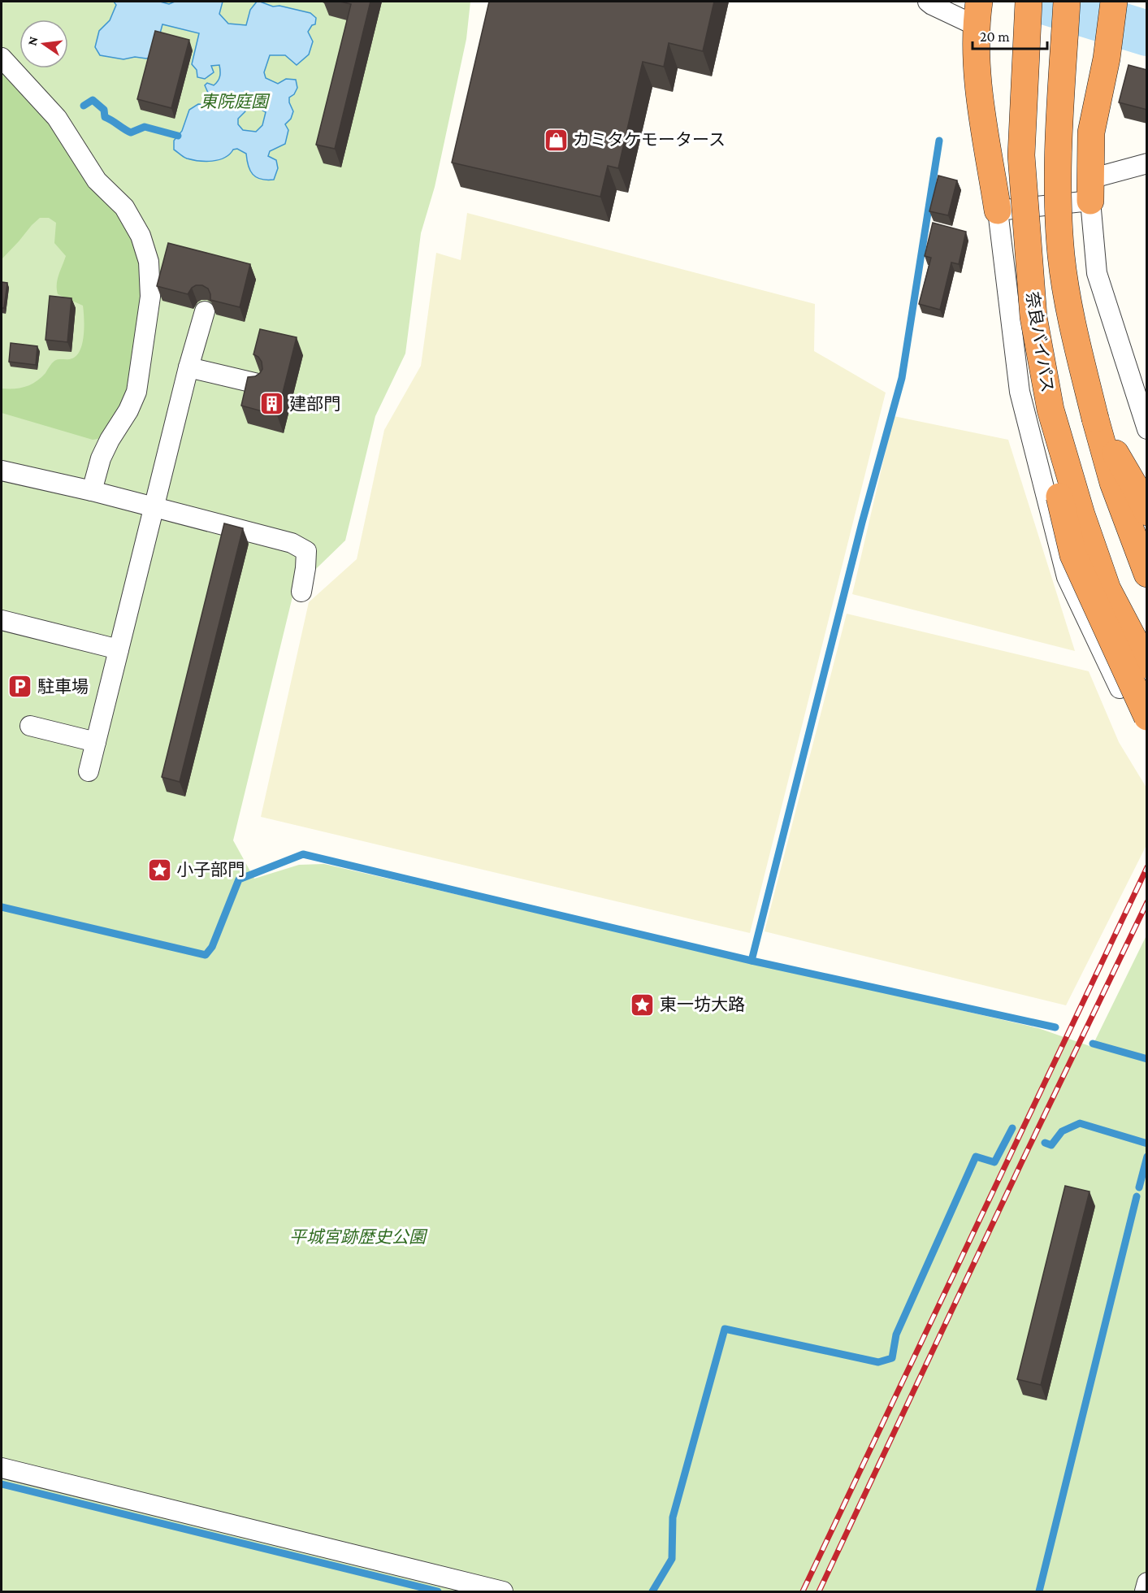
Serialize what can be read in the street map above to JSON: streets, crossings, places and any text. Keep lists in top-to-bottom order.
{
  "streets": {
    "highway": ["奈良バイパス"]
  },
  "parks": ["東院庭園", "平城宮跡歴史公園"],
  "places": {
    "shop": ["カミタケモータース"],
    "building": ["建部門"],
    "parking": ["駐車場"],
    "place": ["小子部門", "東一坊大路"]
  },
  "scale_bar": "20 m",
  "north": "left"
}
